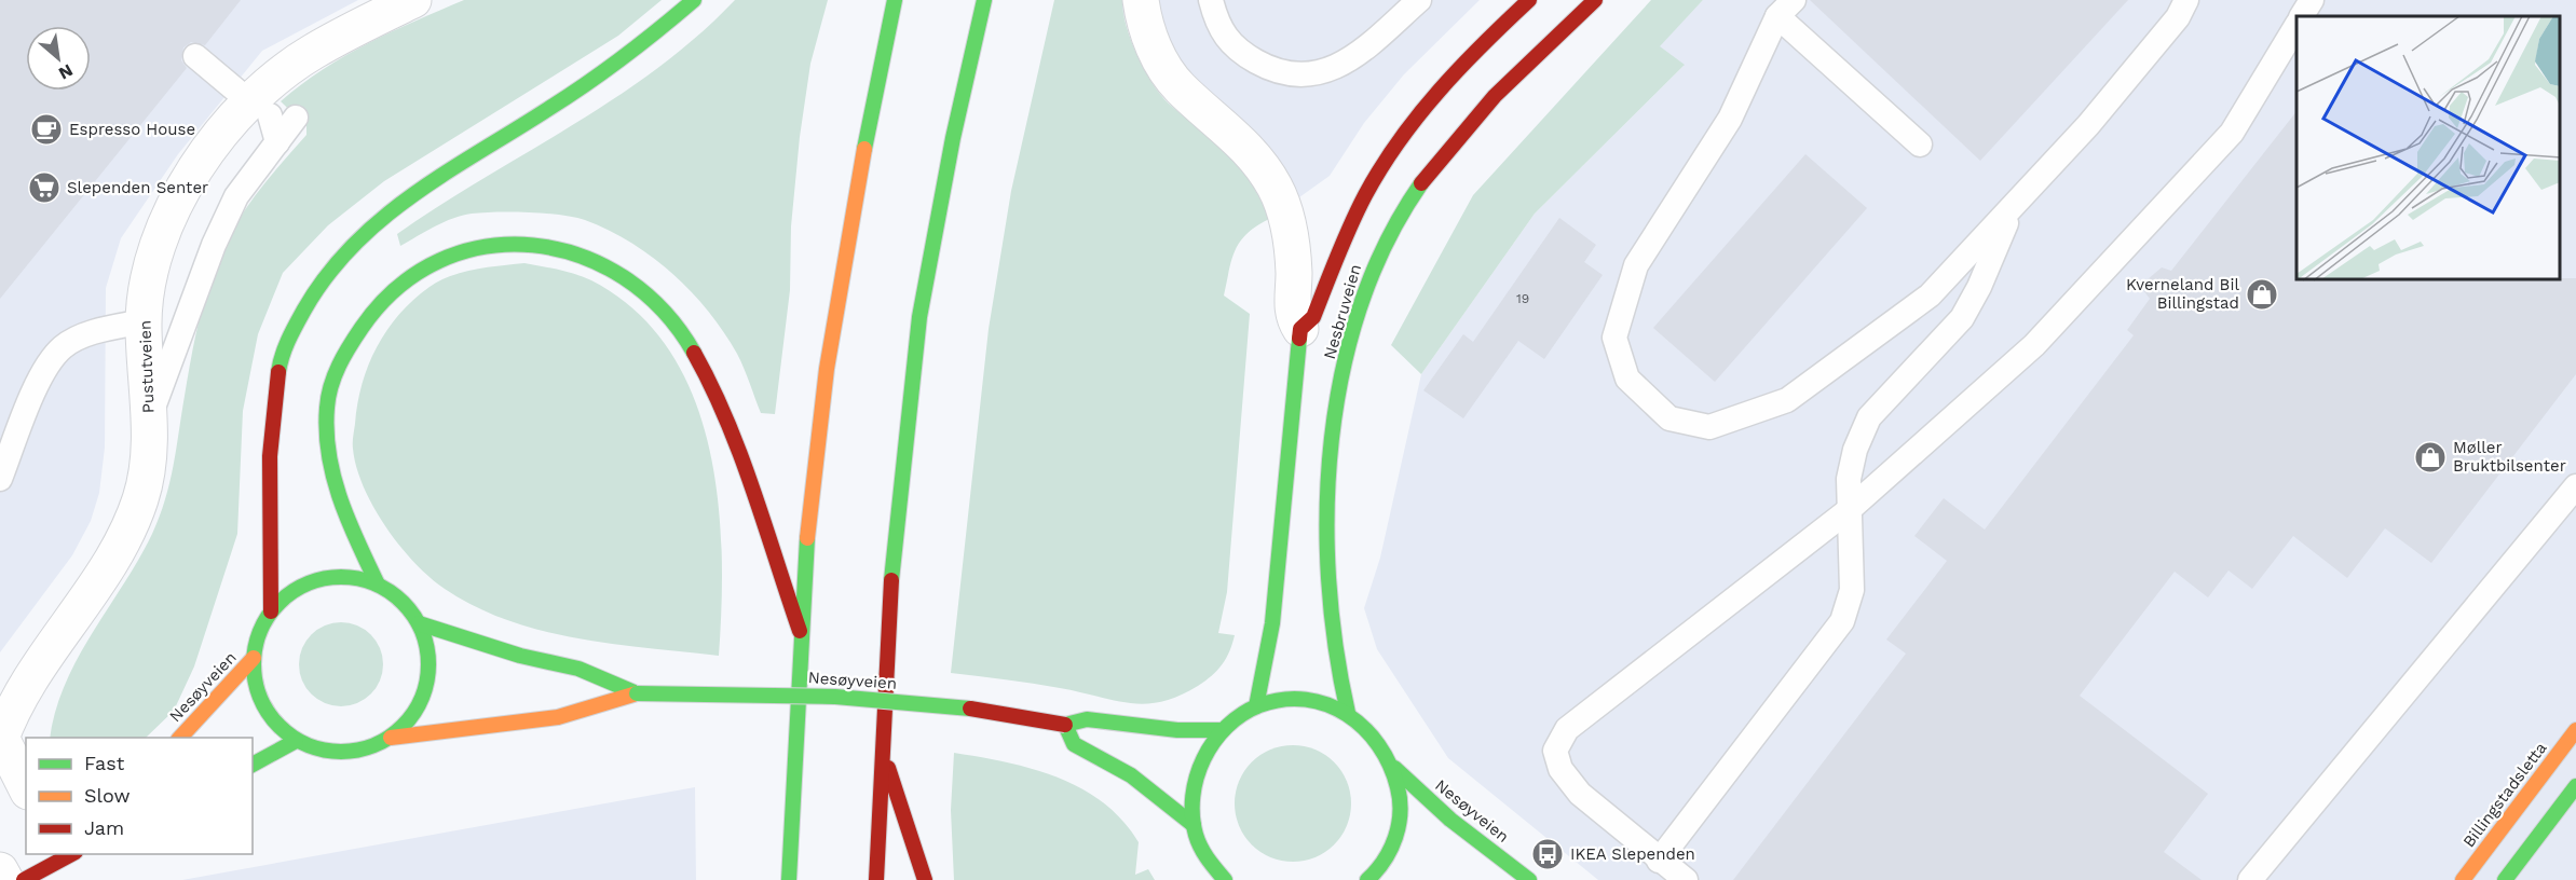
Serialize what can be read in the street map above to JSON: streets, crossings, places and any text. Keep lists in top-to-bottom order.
{
  "streets": {
    "main road": ["Nesbruveien", "Nesøyveien", "Billingstadsletta"],
    "street": ["Pustutveien"]
  },
  "places": {
    "cafe": ["Espresso House"],
    "supermarket": ["Slependen Senter"],
    "shop": ["Kverneland Bil Billingstad", "Møller Bruktbilsenter"],
    "bus stop": ["IKEA Slependen"]
  },
  "house_numbers": ["19"],
  "legend": ["Fast", "Slow", "Jam"],
  "north": "bottom right"
}
